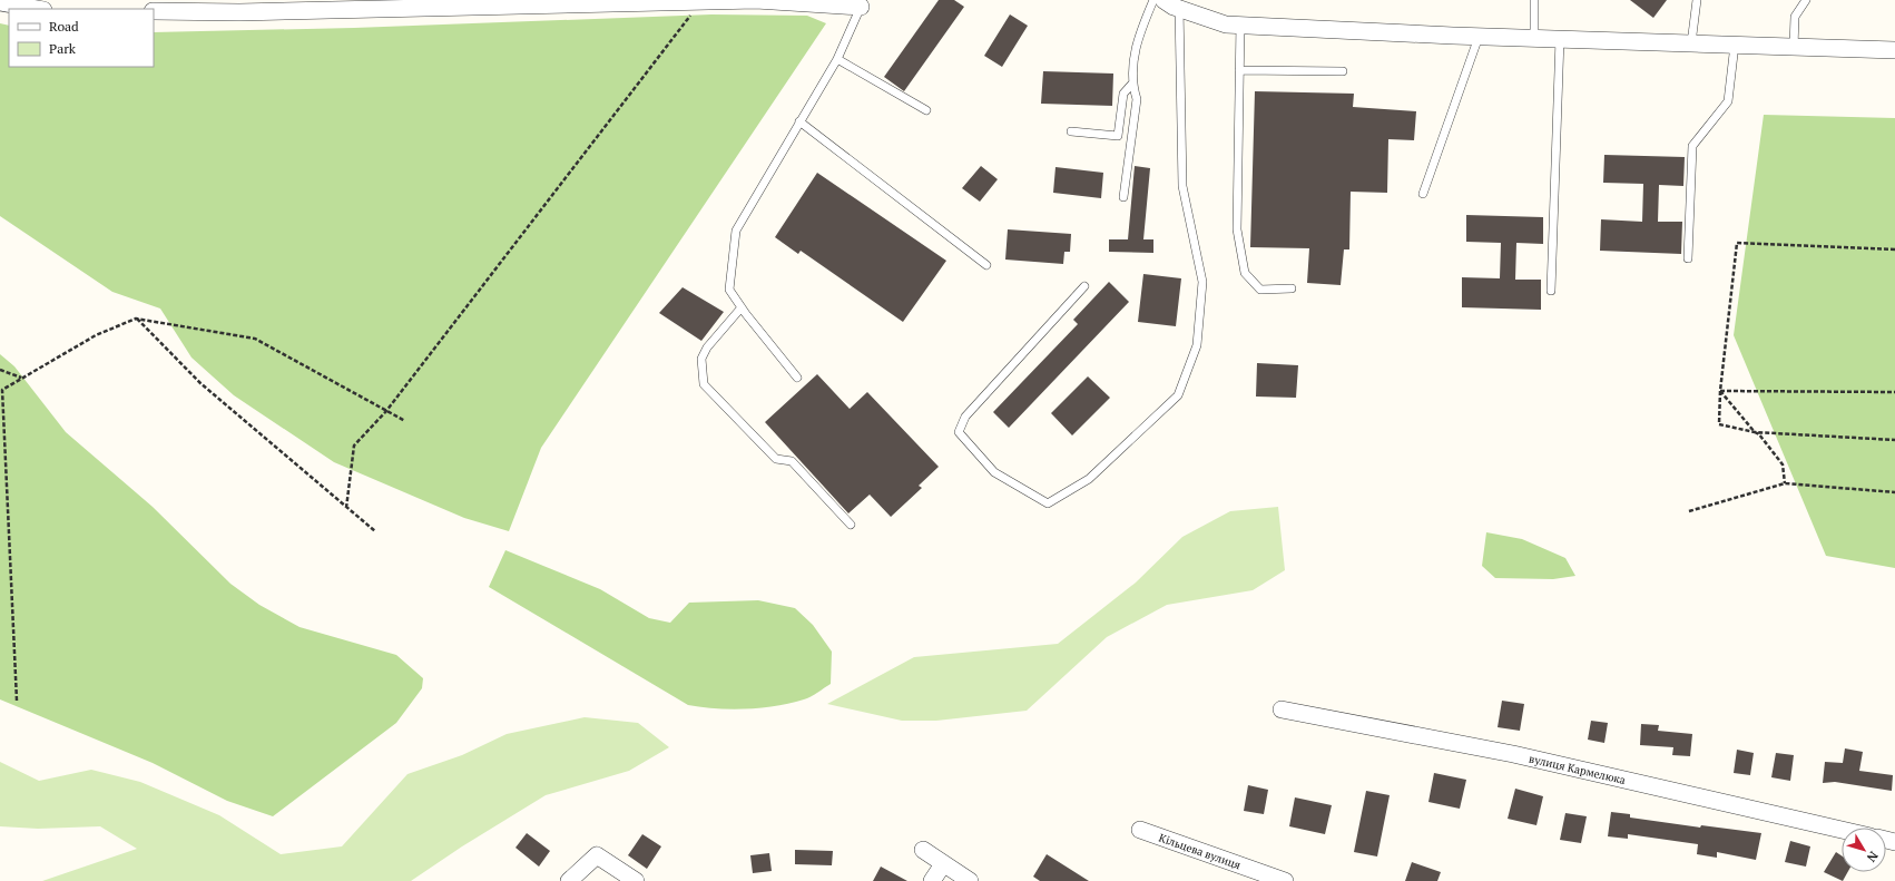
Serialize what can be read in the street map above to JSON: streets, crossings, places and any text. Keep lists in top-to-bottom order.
{
  "streets": {
    "street": ["вулиця Кармелюка", "Кільцева вулиця"]
  },
  "legend": ["Road", "Park"],
  "north": "bottom right"
}
